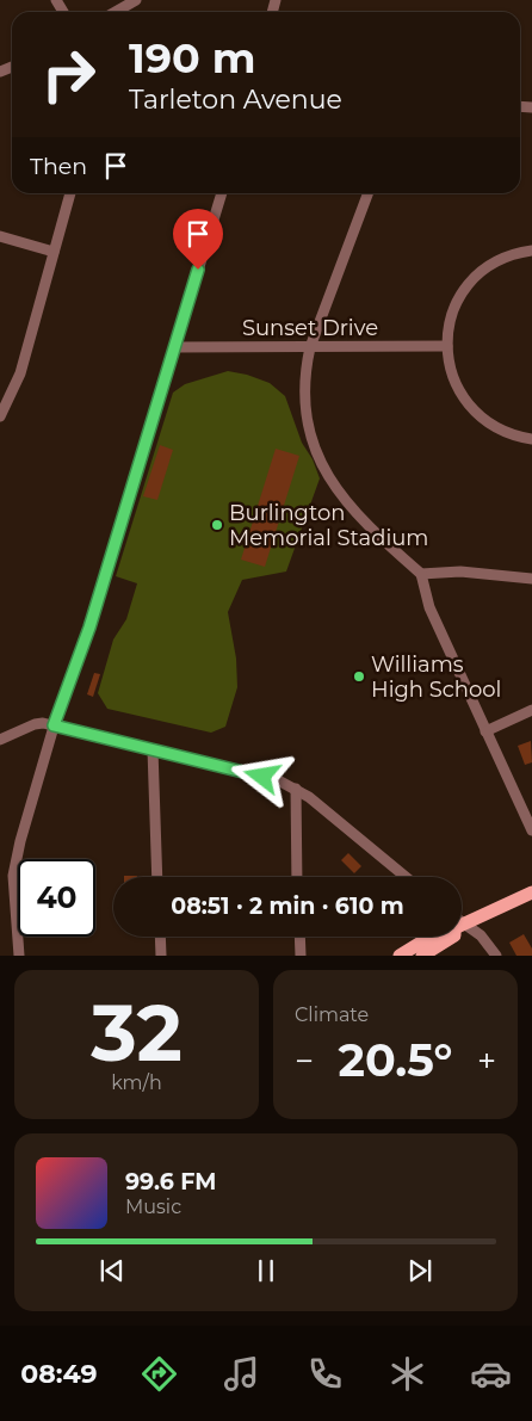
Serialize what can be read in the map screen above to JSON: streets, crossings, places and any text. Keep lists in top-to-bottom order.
{
  "streets": {
    "street": ["Sunset Drive"]
  },
  "places": ["Burlington Memorial Stadium", "Williams High School"],
  "page": {
    "turn": ["190 m", "Tarleton Avenue"],
    "then": "Then",
    "limit": "40",
    "trip": "08:51 · 2 min · 610 m",
    "tile": [
      ["32", "km/h"],
      "Climate"
    ],
    "heat": ["−", "20.5°", "+"],
    "song": ["99.6 FM", "Music"],
    "tabs": "08:49"
  }
}
